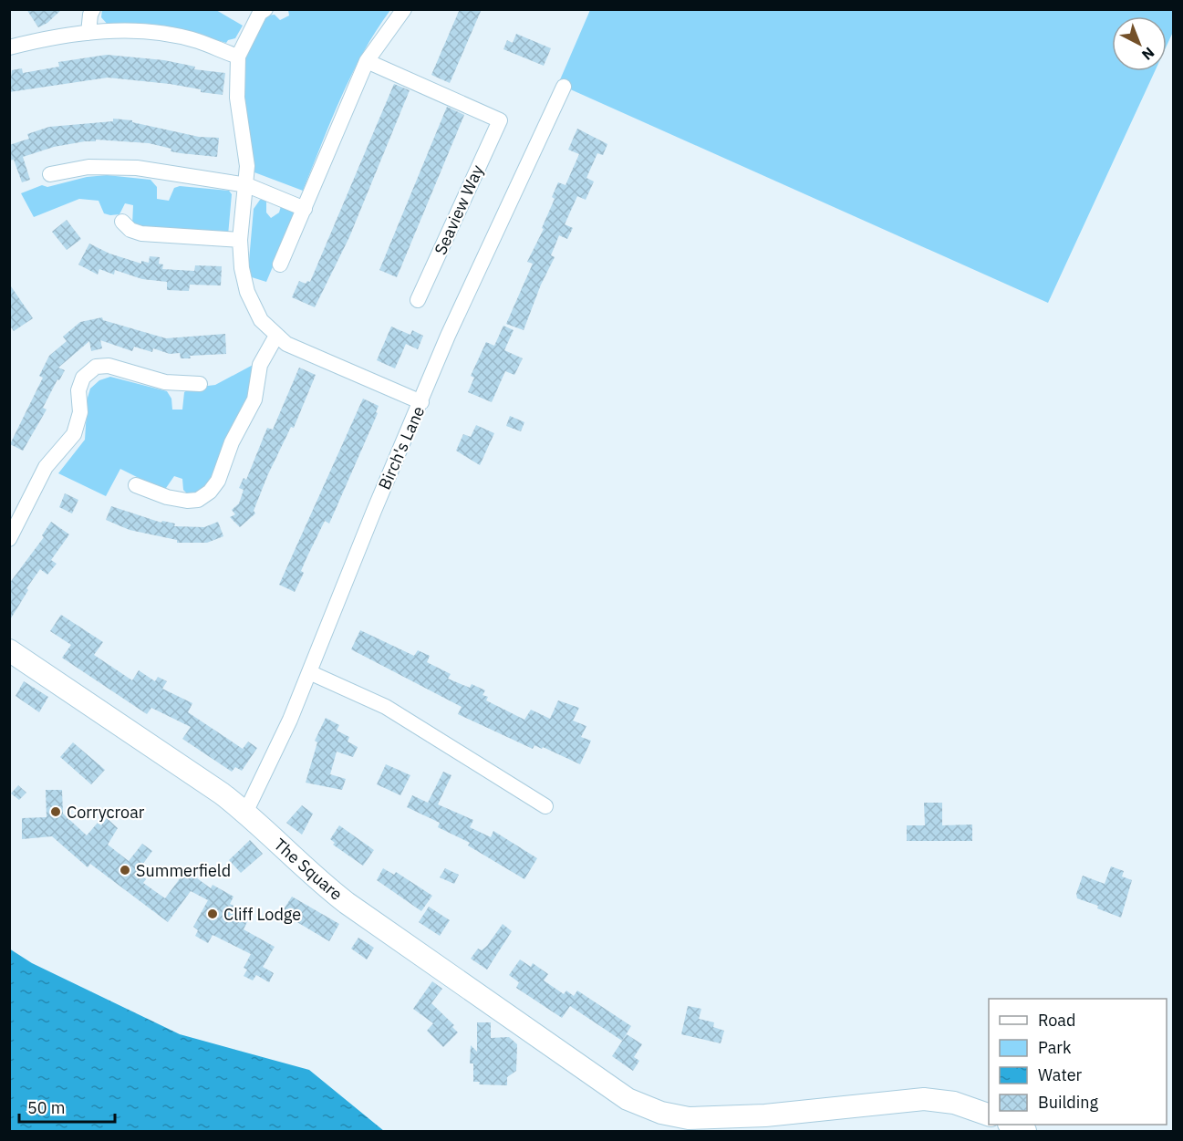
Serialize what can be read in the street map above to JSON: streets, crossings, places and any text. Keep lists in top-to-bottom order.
{
  "streets": {
    "main road": ["The Square"],
    "street": ["Seaview Way", "Birch's Lane"]
  },
  "crossings": [
    ["Birch's Lane", "The Square"]
  ],
  "places": ["Corrycroar", "Summerfield", "Cliff Lodge"],
  "legend": [
    "Road",
    "Park",
    "Water",
    "Building"
  ],
  "scale_bar": "50 m",
  "north": "bottom right"
}
